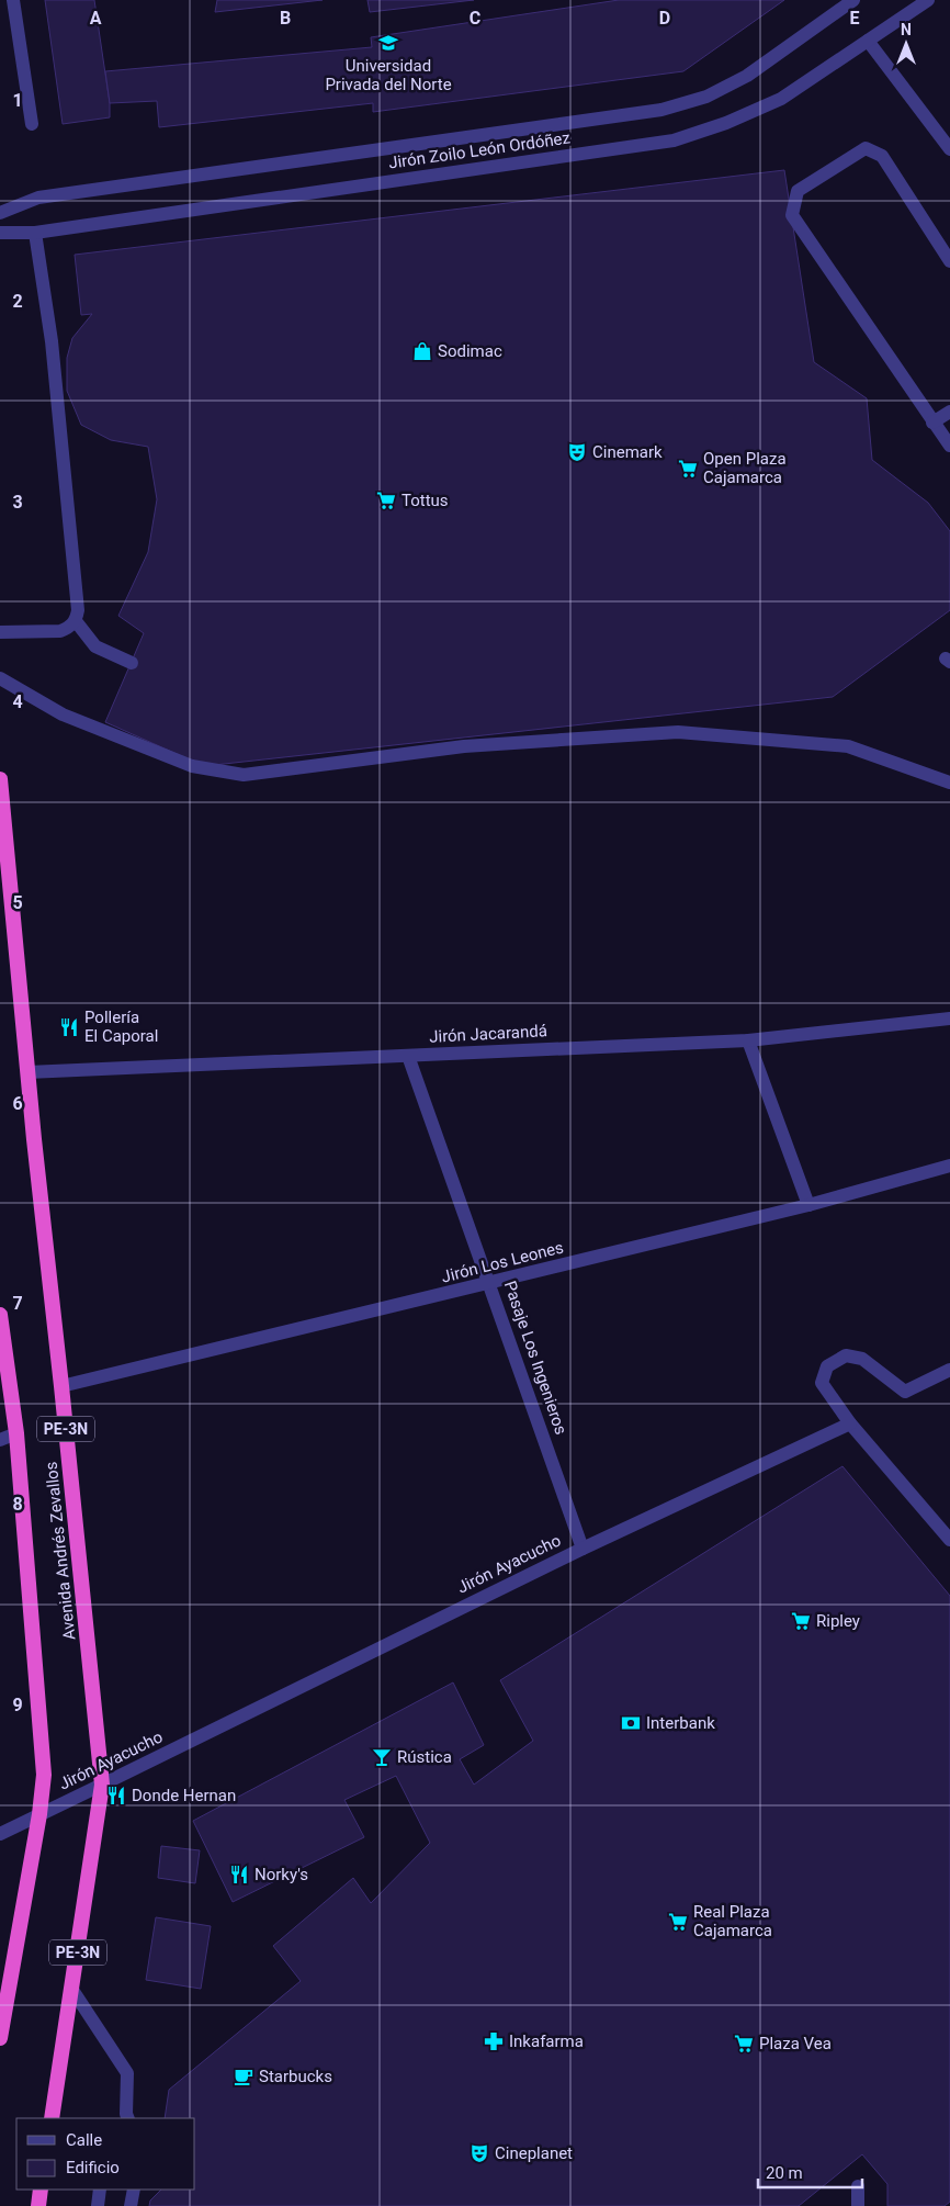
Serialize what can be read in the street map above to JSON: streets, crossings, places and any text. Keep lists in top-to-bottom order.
{
  "streets": {
    "highway": ["PE-3N", "Avenida Andrés Zevallos"],
    "street": [
      "Jirón Zoilo León Ordóñez",
      "Jirón Jacarandá",
      "Jirón Los Leones",
      "Pasaje Los Ingenieros",
      "Jirón Ayacucho"
    ]
  },
  "crossings": [
    ["Jirón Jacarandá", "Pasaje Los Ingenieros"],
    ["Jirón Jacarandá", "Avenida Andrés Zevallos"],
    ["Jirón Los Leones", "Pasaje Los Ingenieros"],
    ["Jirón Los Leones", "Avenida Andrés Zevallos"],
    ["Pasaje Los Ingenieros", "Jirón Ayacucho"],
    ["Avenida Andrés Zevallos", "Jirón Ayacucho"]
  ],
  "places": {
    "school or university": ["Universidad Privada del Norte"],
    "shop": ["Sodimac"],
    "theatre": ["Cinemark", "Cineplanet"],
    "supermarket": [
      "Open Plaza Cajamarca",
      "Tottus",
      "Ripley",
      "Real Plaza Cajamarca",
      "Plaza Vea"
    ],
    "restaurant": ["Pollería El Caporal", "Donde Hernan", "Norky's"],
    "bank": ["Interbank"],
    "bar": ["Rústica"],
    "pharmacy": ["Inkafarma"],
    "cafe": ["Starbucks"]
  },
  "legend": ["Calle", "Edificio"],
  "scale_bar": "20 m",
  "north": "top",
  "grid": {
    "columns": [
      "A",
      "B",
      "C",
      "D",
      "E"
    ],
    "rows": [
      "1",
      "2",
      "3",
      "4",
      "5",
      "6",
      "7",
      "8",
      "9"
    ]
  }
}
